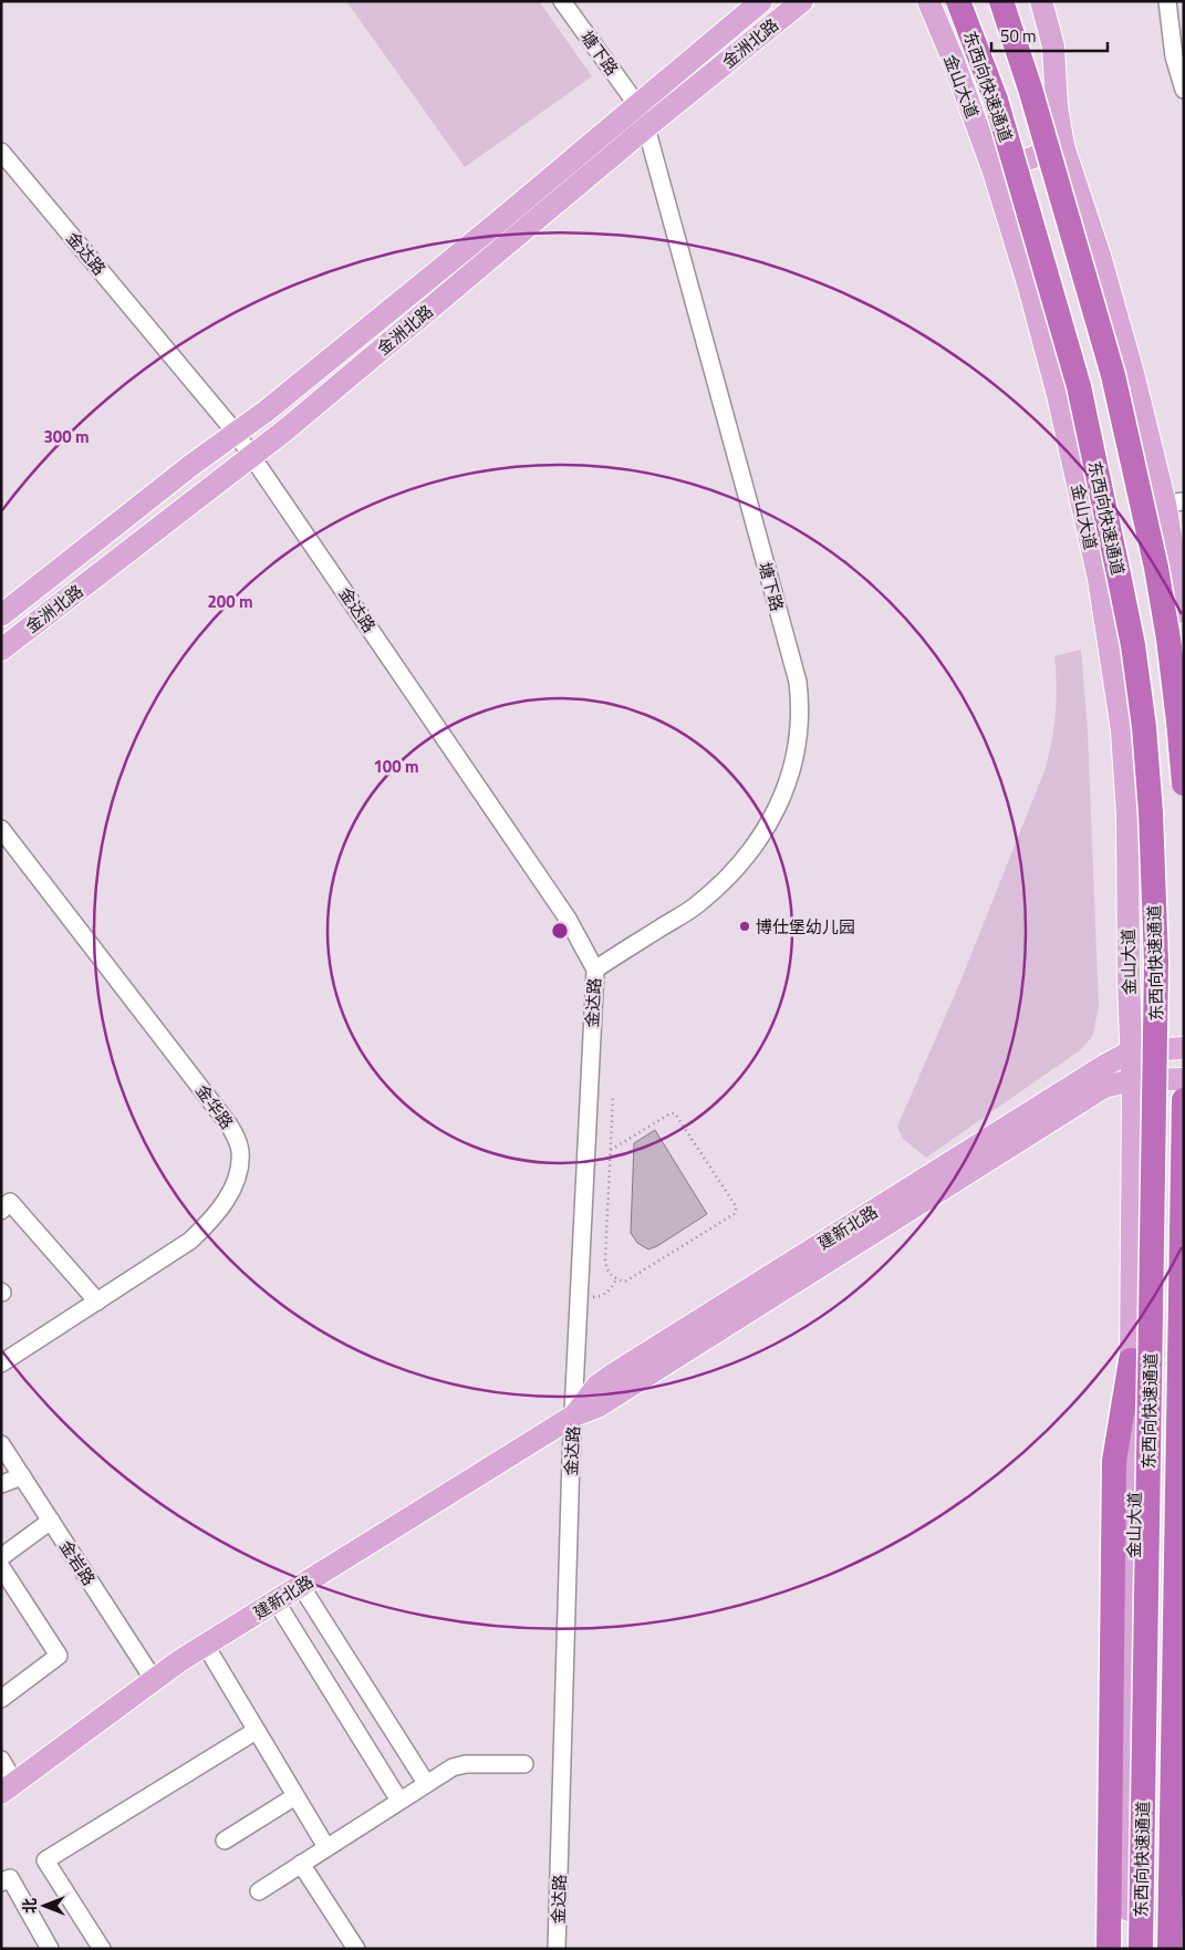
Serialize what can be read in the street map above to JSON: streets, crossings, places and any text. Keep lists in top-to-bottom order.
{
  "streets": {
    "highway": ["东西向快速通道"],
    "main road": ["金洲北路", "金山大道", "建新北路"],
    "street": [
      "塘下路",
      "金达路",
      "金华路",
      "金岩路"
    ]
  },
  "crossings": [
    ["金洲北路", "塘下路"],
    ["金洲北路", "金达路"],
    ["塘下路", "金达路"],
    ["金山大道", "建新北路"],
    ["金达路", "建新北路"],
    ["建新北路", "金岩路"]
  ],
  "places": ["博仕堡幼儿园"],
  "scale_bar": "50 m",
  "north": "left",
  "rings": ["300 m", "200 m", "100 m"]
}
